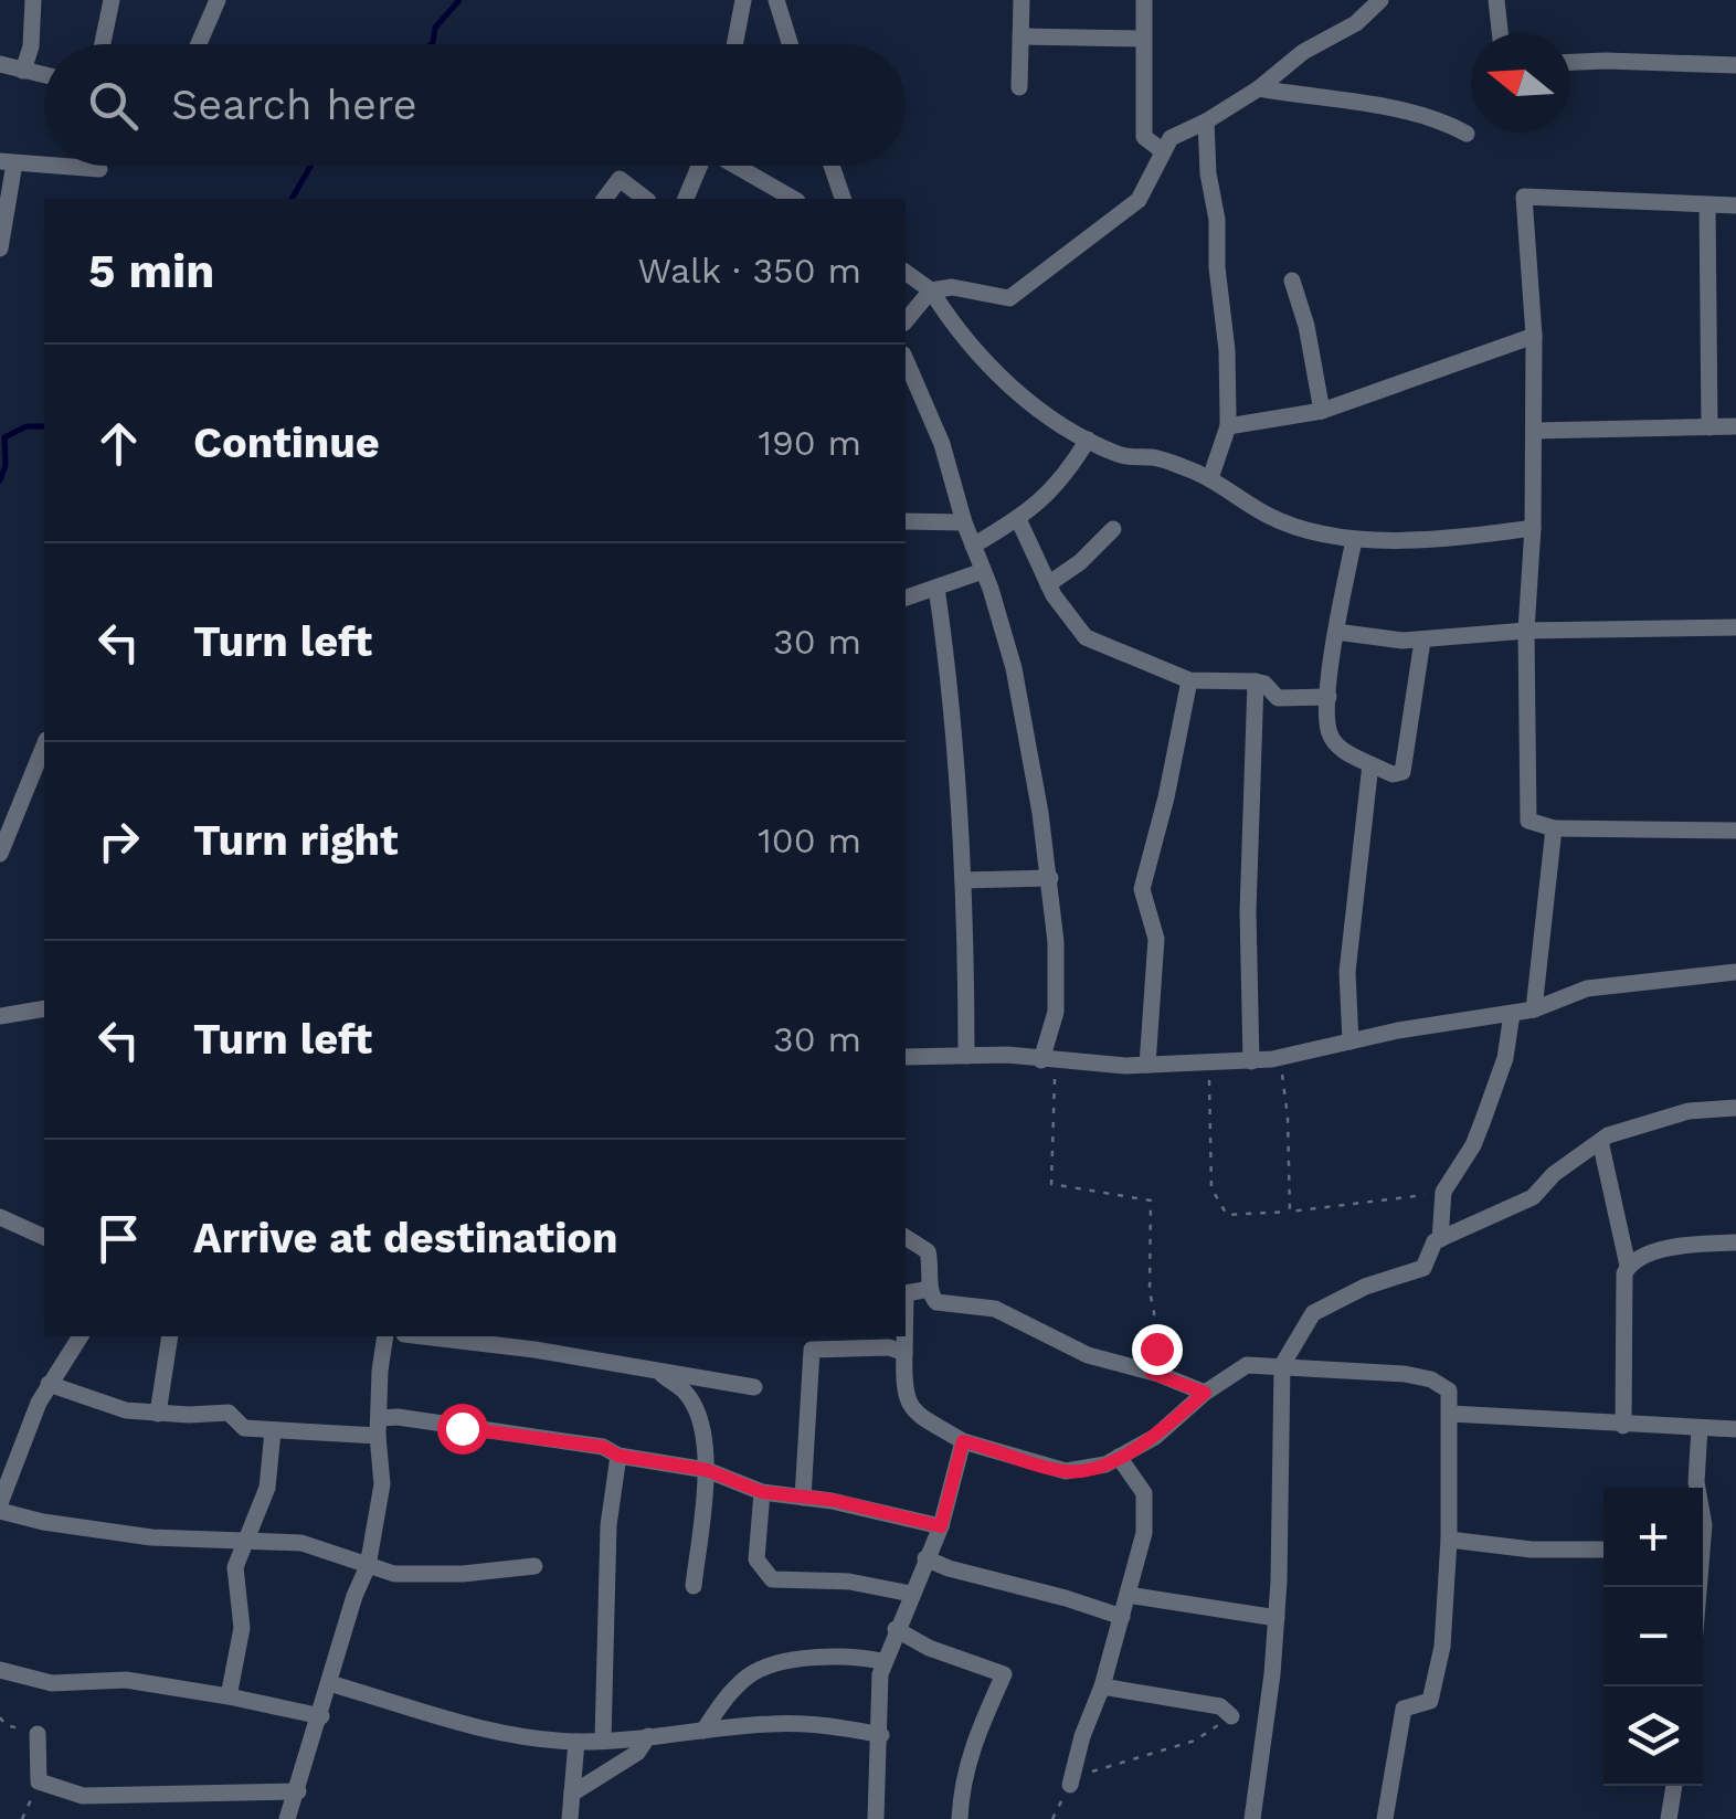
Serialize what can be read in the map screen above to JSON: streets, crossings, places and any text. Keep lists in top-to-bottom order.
{
  "north": "left",
  "page": {
    "search": "Search here",
    "heading": ["5 min", "Walk · 350 m"],
    "list": [
      ["Continue", "190 m"],
      ["Turn left", "30 m"],
      ["Turn right", "100 m"],
      ["Turn left", "30 m"],
      "Arrive at destination"
    ],
    "map_buttons": ["+", "−"]
  }
}
